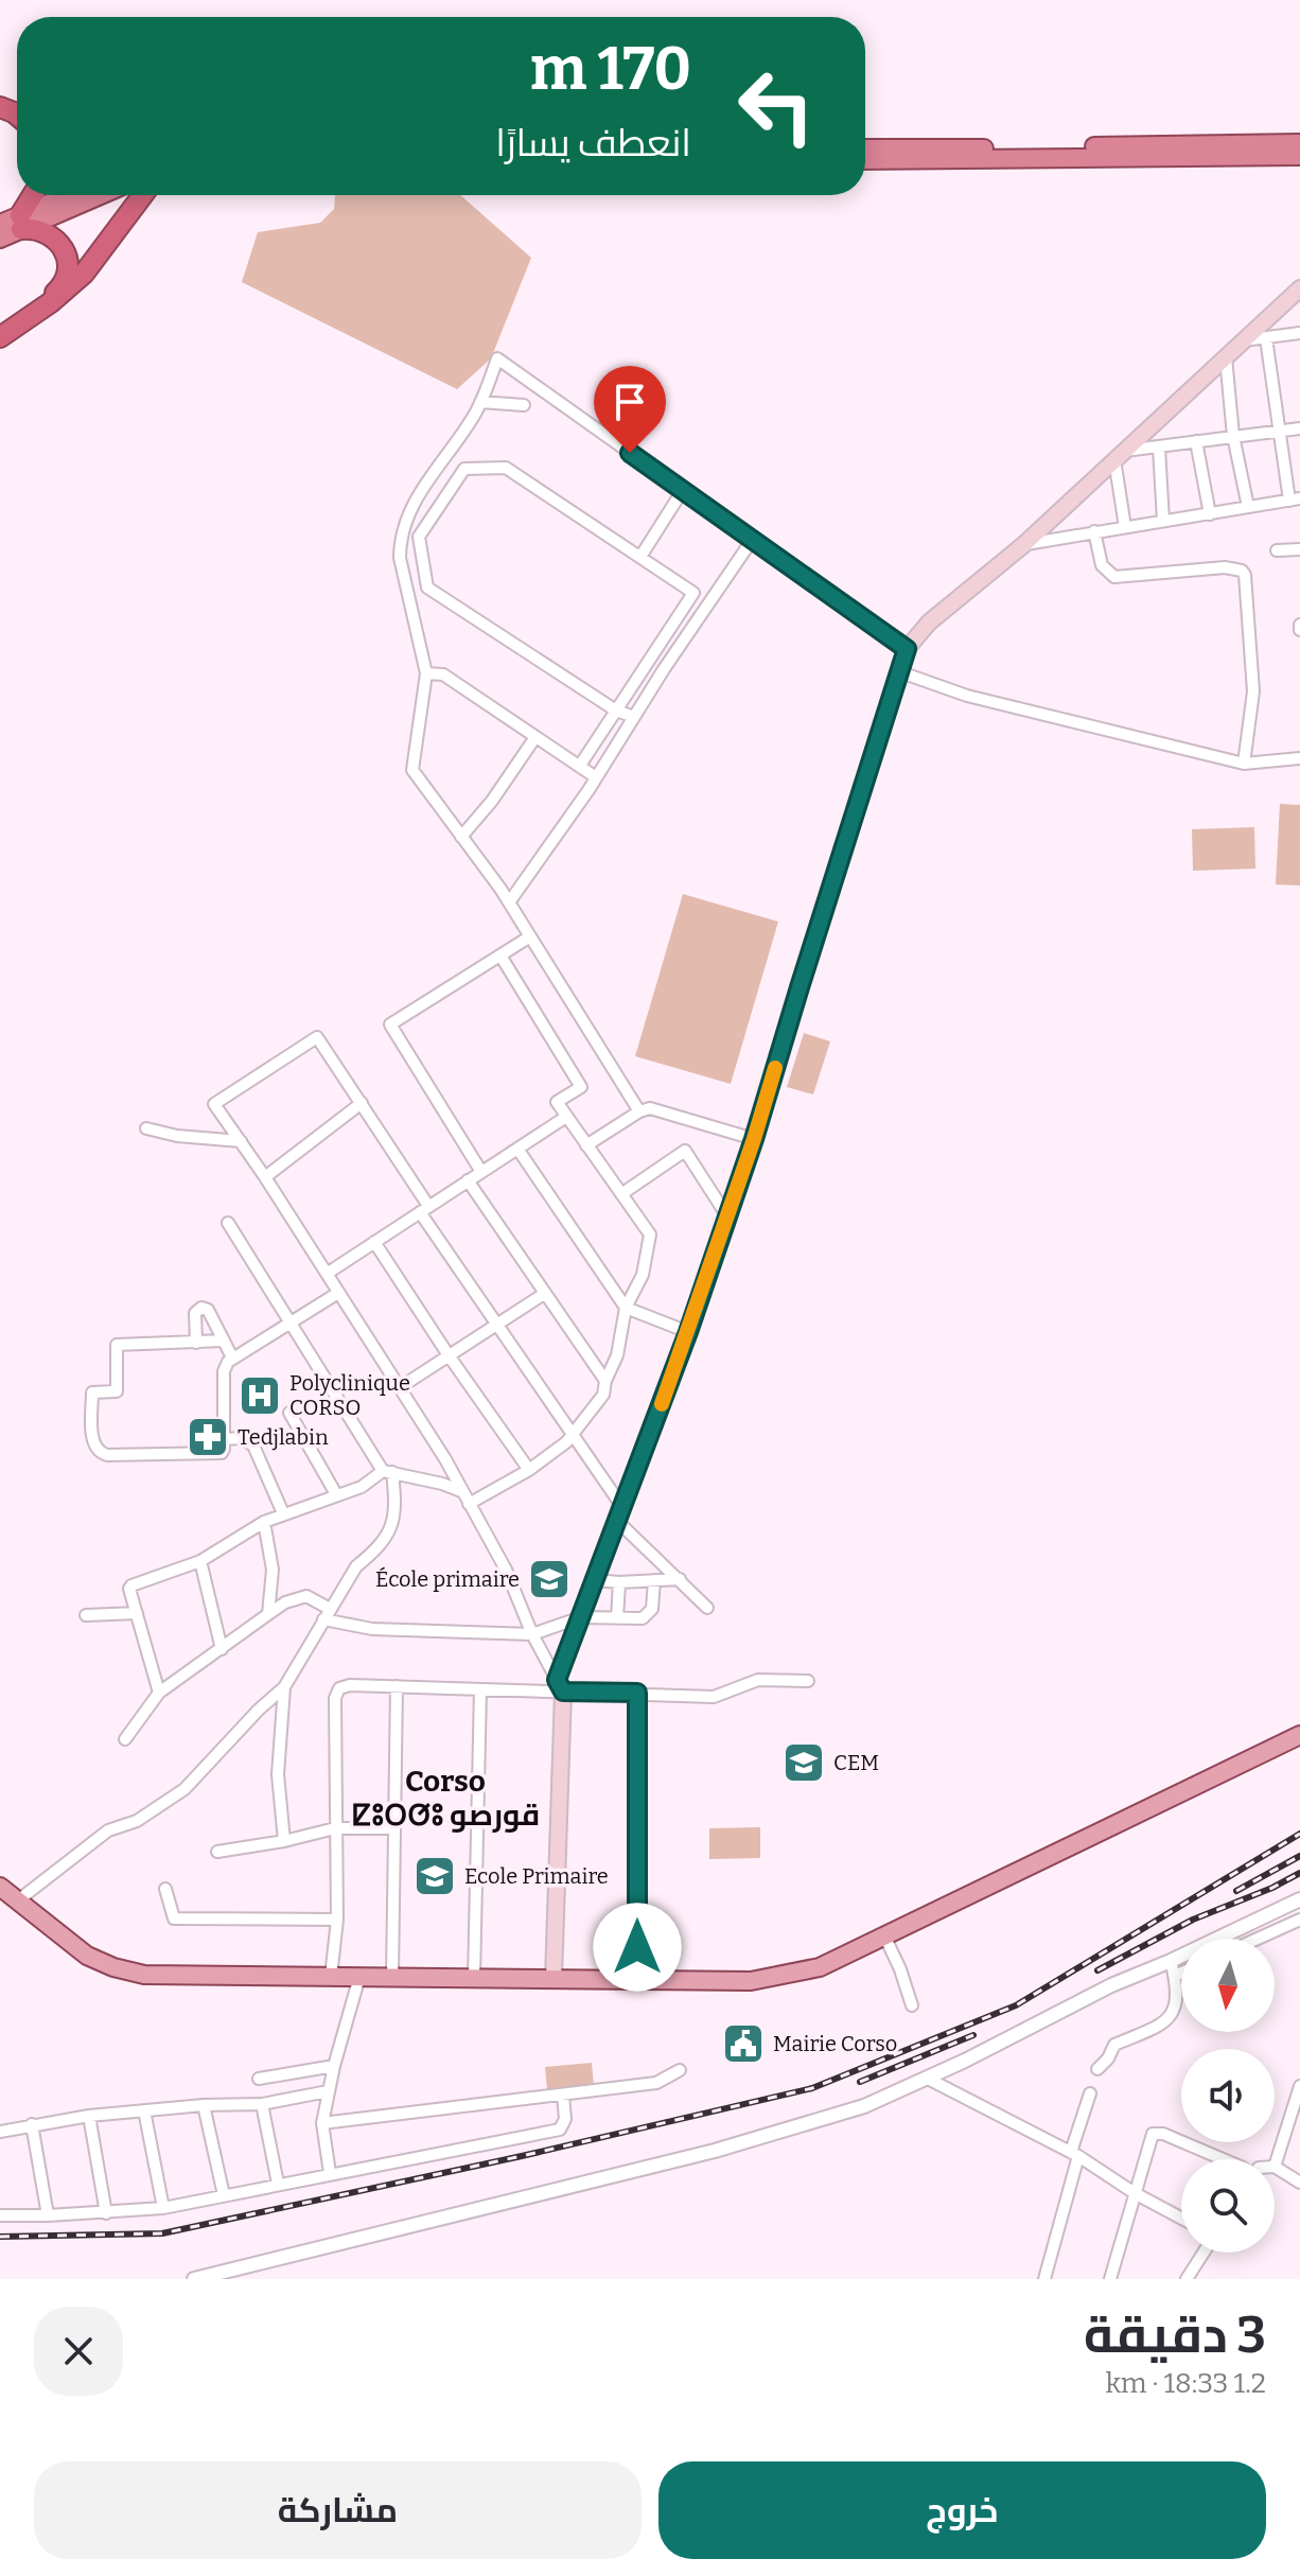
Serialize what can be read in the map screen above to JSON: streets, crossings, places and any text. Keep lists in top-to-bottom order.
{
  "districts": ["Corso ⵇⵓⵔⵚⵓ قورصو"],
  "places": {
    "hospital": ["Polyclinique CORSO"],
    "pharmacy": ["Tedjlabin"],
    "school or university": ["École primaire", "CEM", "Ecole Primaire"],
    "public building": ["Mairie Corso"]
  },
  "north": "bottom",
  "page": {
    "turn": ["170 m", "انعطف يسارًا"],
    "heading": ["3 دقيقة", "1.2 km · 18:33"],
    "buttons": ["خروج", "مشاركة"]
  }
}
